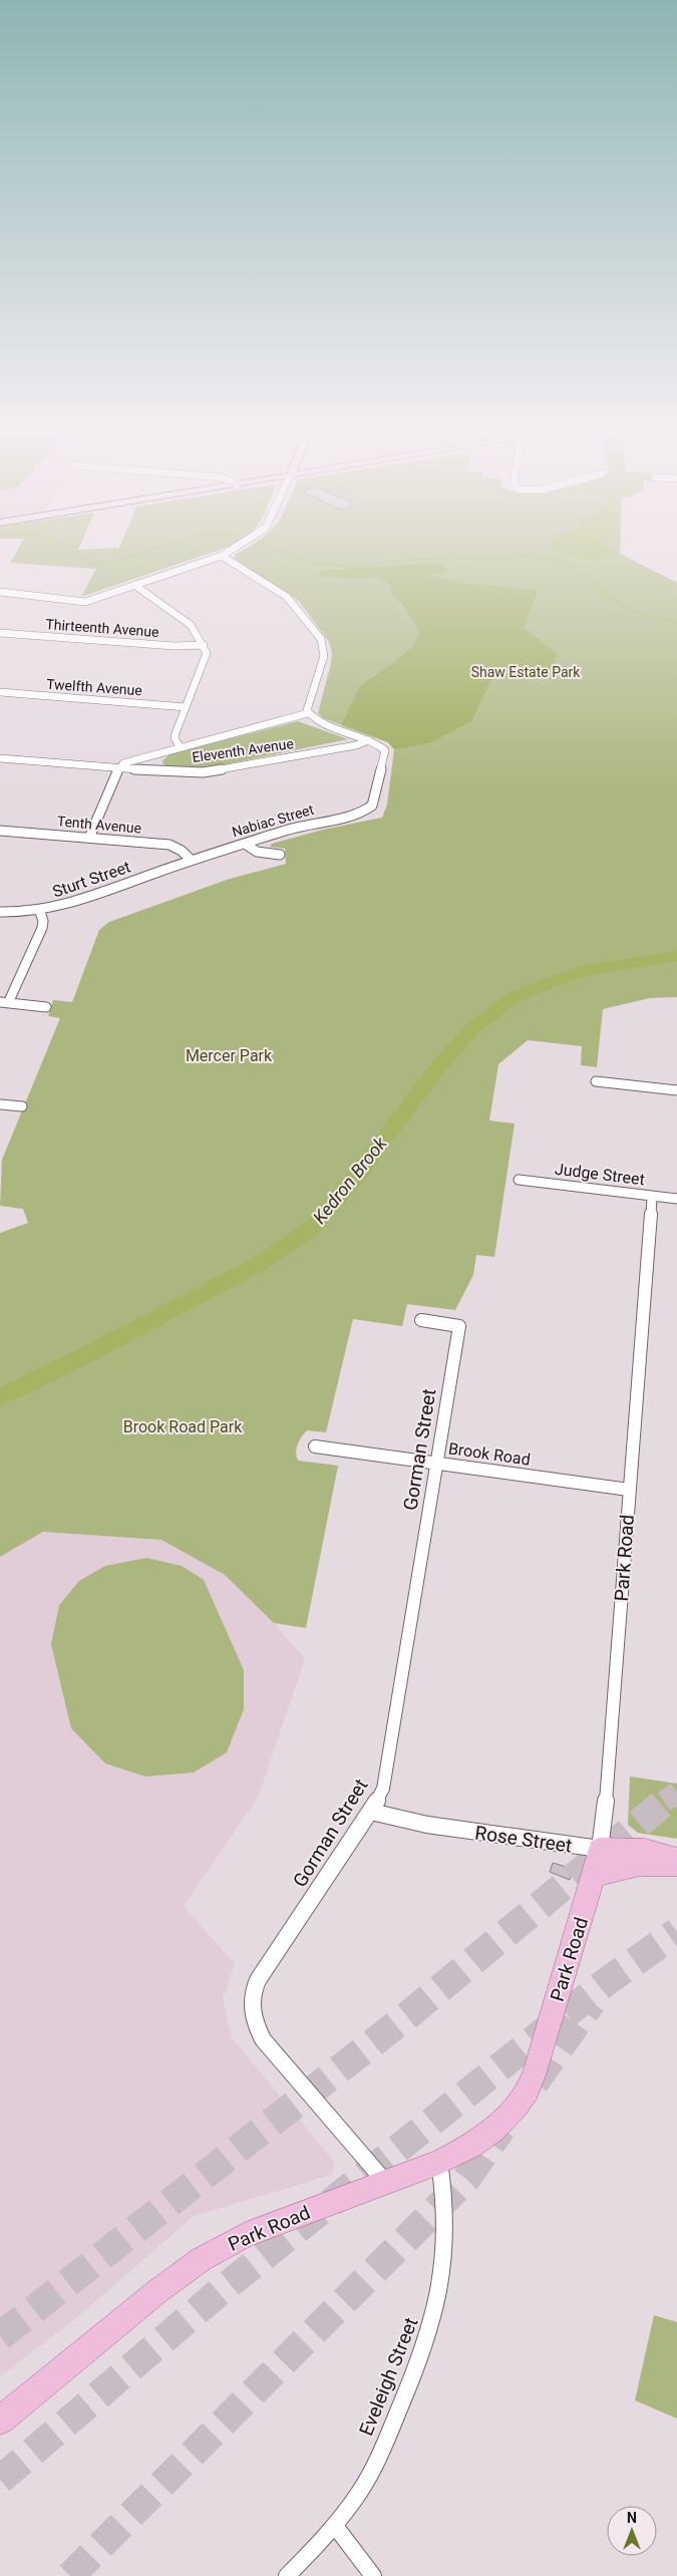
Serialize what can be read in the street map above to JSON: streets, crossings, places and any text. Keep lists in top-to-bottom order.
{
  "streets": {
    "main road": ["Park Road", "Rose Street"],
    "street": [
      "Thirteenth Avenue",
      "Twelfth Avenue",
      "Eleventh Avenue",
      "Nabiac Street",
      "Tenth Avenue",
      "Sturt Street",
      "Judge Street",
      "Gorman Street",
      "Brook Road",
      "Eveleigh Street"
    ]
  },
  "crossings": [
    ["Eleventh Avenue", "Nabiac Street"],
    ["Nabiac Street", "Tenth Avenue"],
    ["Nabiac Street", "Sturt Street"],
    ["Tenth Avenue", "Sturt Street"],
    ["Judge Street", "Park Road"],
    ["Gorman Street", "Brook Road"],
    ["Gorman Street", "Park Road"],
    ["Gorman Street", "Rose Street"],
    ["Brook Road", "Park Road"],
    ["Park Road", "Rose Street"],
    ["Park Road", "Eveleigh Street"]
  ],
  "water": ["Kedron Brook"],
  "parks": ["Shaw Estate Park", "Mercer Park", "Brook Road Park"],
  "north": "top"
}
